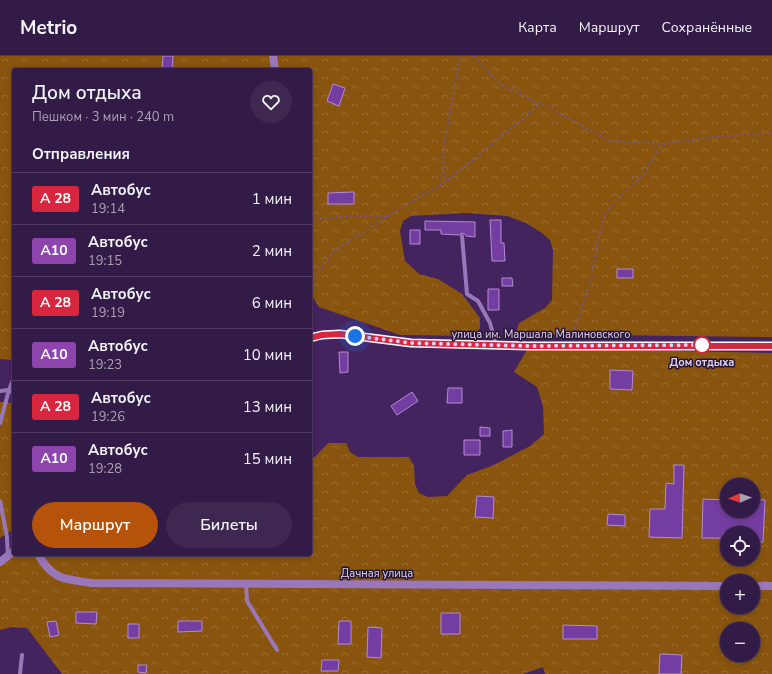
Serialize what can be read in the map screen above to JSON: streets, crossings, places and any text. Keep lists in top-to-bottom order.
{
  "streets": {
    "street": ["улица им. Маршала Малиновского", "Дачная улица"]
  },
  "places": ["Дом отдыха"],
  "north": "left",
  "page": {
    "header": "Metrio",
    "nav": ["Карта", "Маршрут", "Сохранённые"],
    "heading": [
      ["Дом отдыха", "Пешком · 3 мин · 240 m"],
      "Отправления"
    ],
    "list": [
      {
        "mark": "А 28",
        "name": "Автобус",
        "note": "19:14",
        "value": "1 мин"
      },
      {
        "mark": "А10",
        "name": "Автобус",
        "note": "19:15",
        "value": "2 мин"
      },
      {
        "mark": "А 28",
        "name": "Автобус",
        "note": "19:19",
        "value": "6 мин"
      },
      {
        "mark": "А10",
        "name": "Автобус",
        "note": "19:23",
        "value": "10 мин"
      },
      {
        "mark": "А 28",
        "name": "Автобус",
        "note": "19:26",
        "value": "13 мин"
      },
      {
        "mark": "А10",
        "name": "Автобус",
        "note": "19:28",
        "value": "15 мин"
      }
    ],
    "map_buttons": ["+", "−"],
    "buttons": ["Маршрут", "Билеты"]
  }
}
